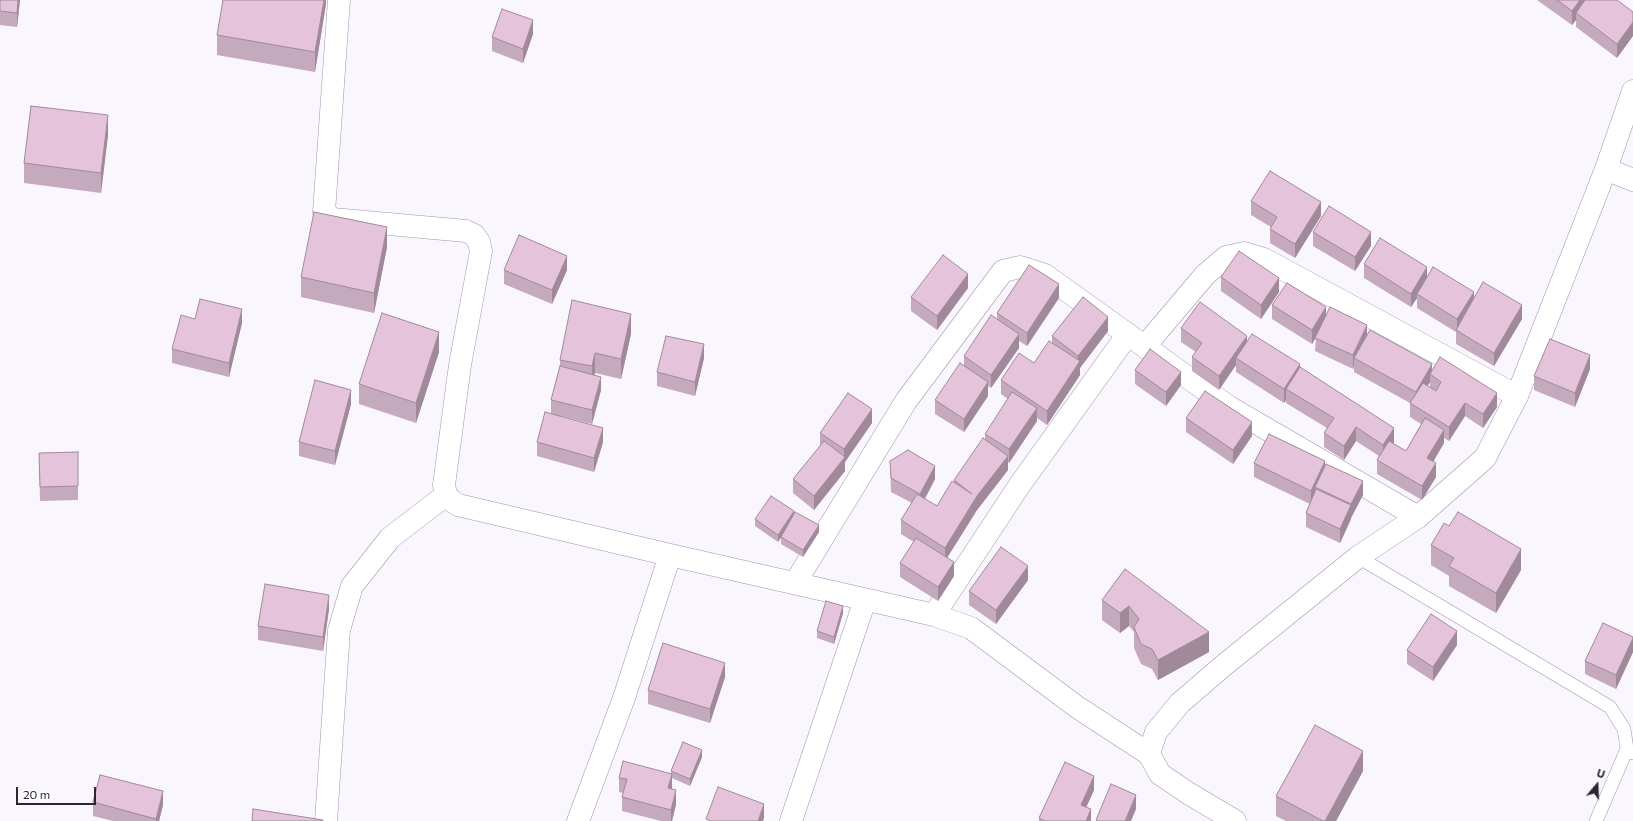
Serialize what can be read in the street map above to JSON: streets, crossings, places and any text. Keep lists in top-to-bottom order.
{
  "scale_bar": "20 m",
  "north": "top"
}
